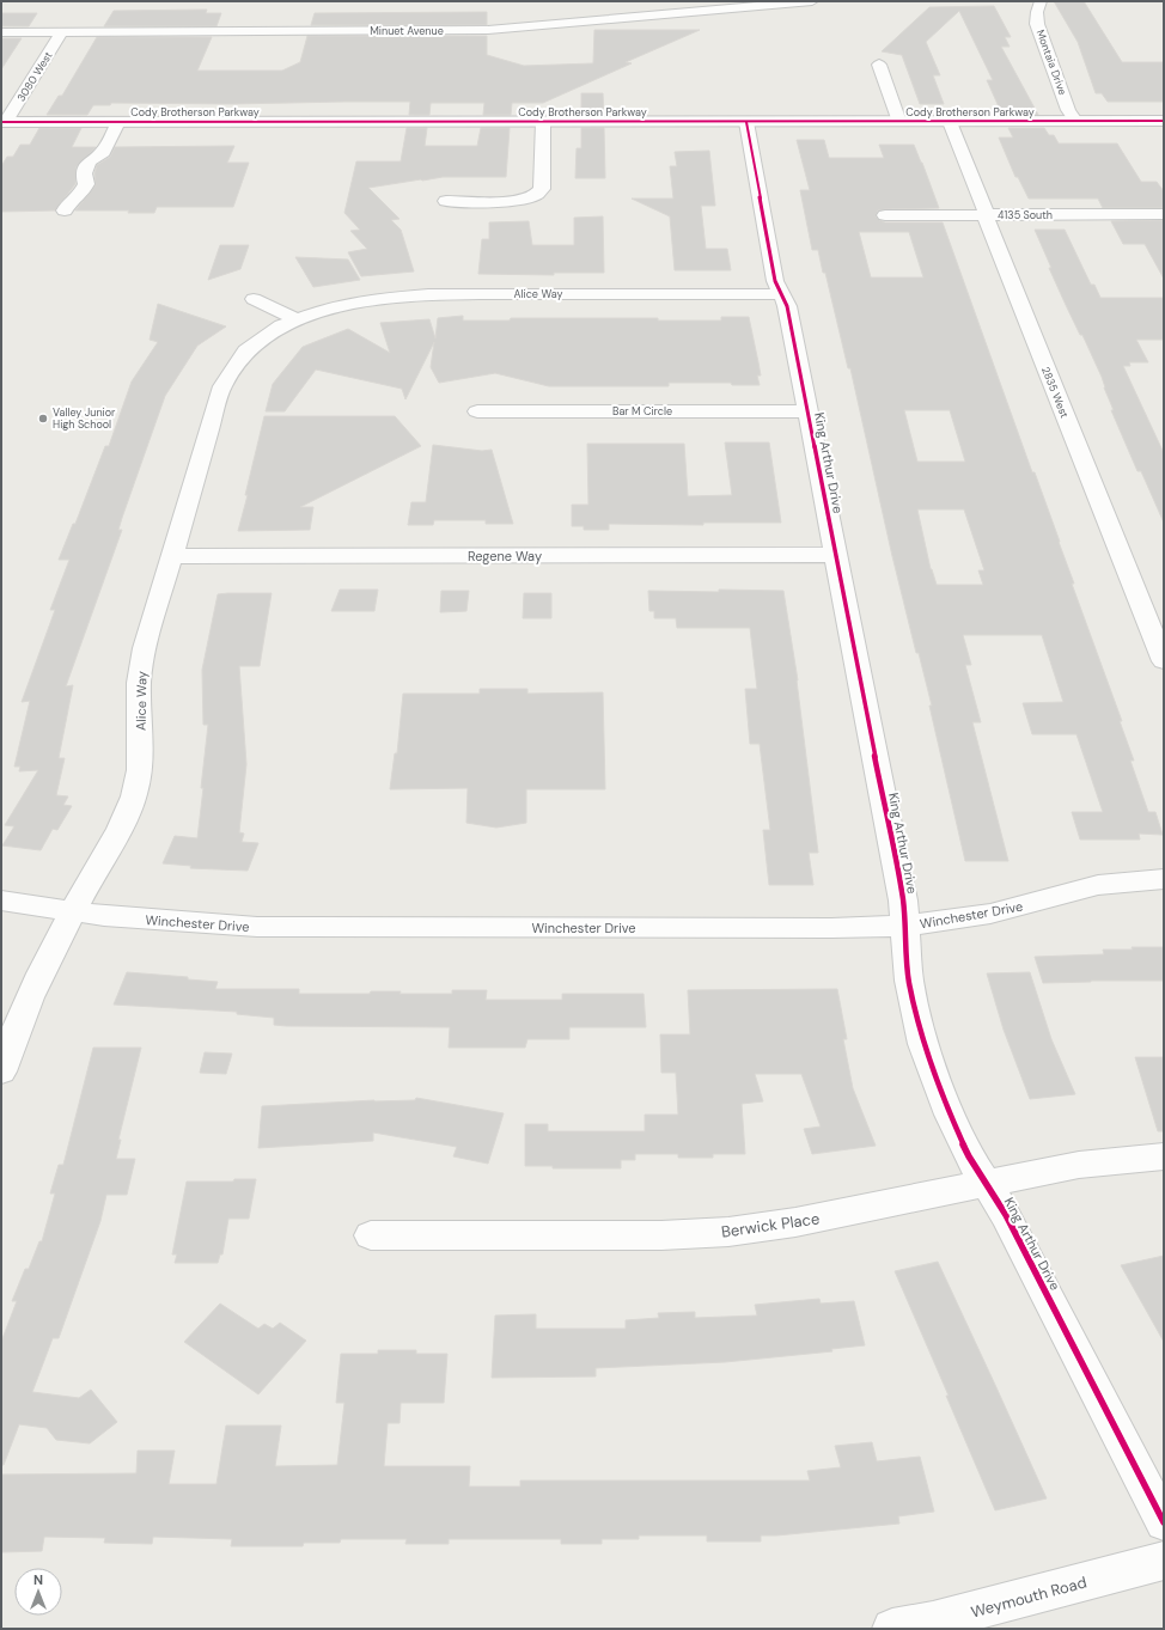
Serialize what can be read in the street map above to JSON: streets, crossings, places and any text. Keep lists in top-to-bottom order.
{
  "streets": {
    "street": [
      "Minuet Avenue",
      "Montaia Drive",
      "3080 West",
      "Cody Brotherson Parkway",
      "4135 South",
      "Alice Way",
      "2835 West",
      "Bar M Circle",
      "King Arthur Drive",
      "Regene Way",
      "Winchester Drive",
      "Berwick Place",
      "Weymouth Road"
    ]
  },
  "crossings": [
    ["Minuet Avenue", "3080 West"],
    ["Montaia Drive", "Cody Brotherson Parkway"],
    ["3080 West", "Cody Brotherson Parkway"],
    ["Cody Brotherson Parkway", "2835 West"],
    ["Cody Brotherson Parkway", "King Arthur Drive"],
    ["4135 South", "2835 West"],
    ["Alice Way", "King Arthur Drive"],
    ["Alice Way", "Regene Way"],
    ["Alice Way", "Winchester Drive"],
    ["Bar M Circle", "King Arthur Drive"],
    ["King Arthur Drive", "Regene Way"],
    ["King Arthur Drive", "Winchester Drive"],
    ["King Arthur Drive", "Berwick Place"]
  ],
  "places": ["Valley Junior High School"],
  "north": "top"
}
